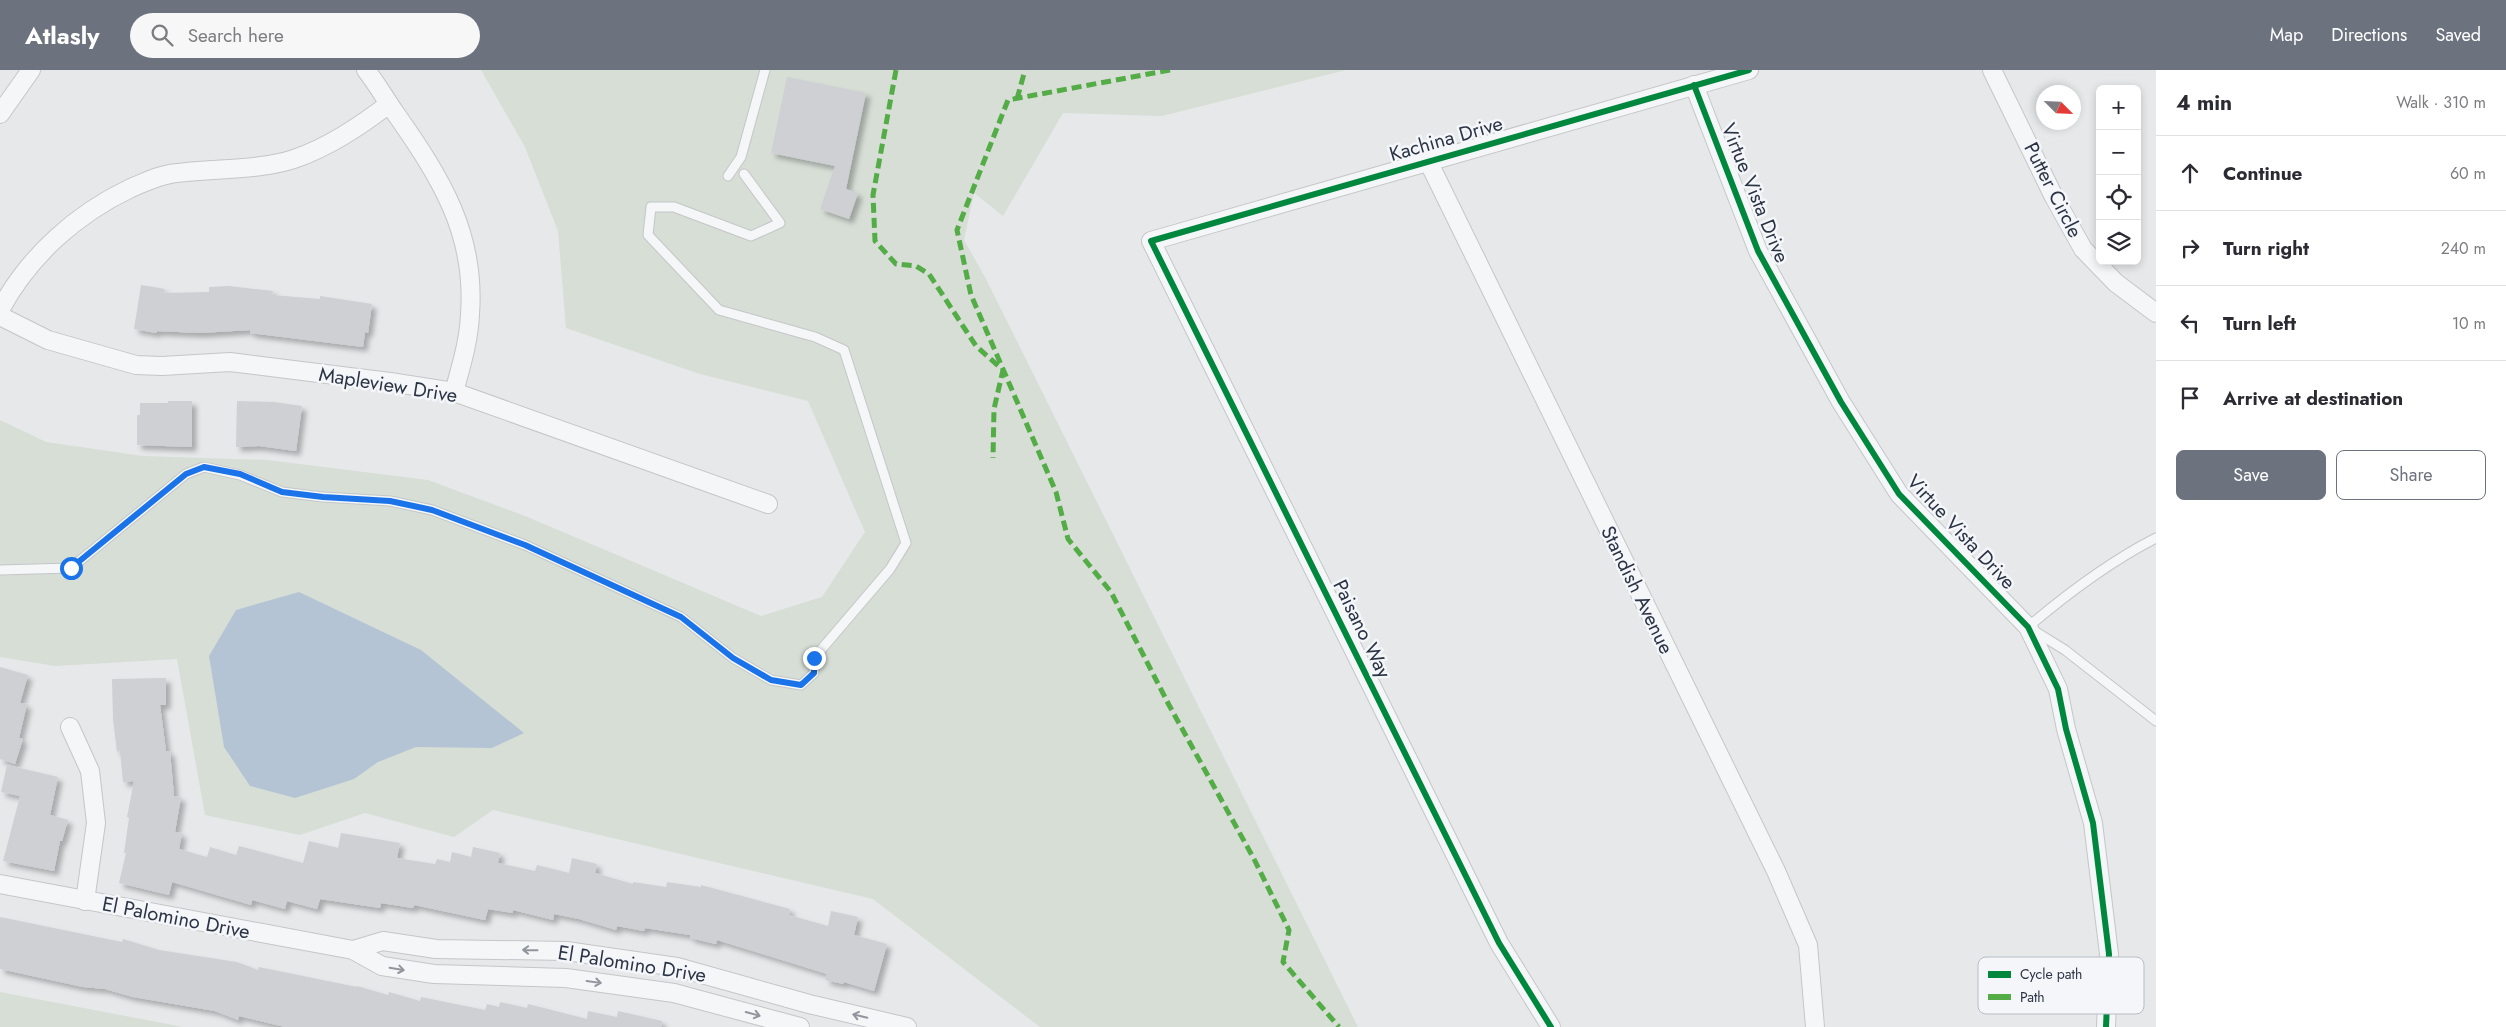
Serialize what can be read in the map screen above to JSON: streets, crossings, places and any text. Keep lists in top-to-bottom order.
{
  "streets": {
    "street": [
      "Kachina Drive",
      "Putter Circle",
      "Virtue Vista Drive",
      "Mapleview Drive",
      "Standish Avenue",
      "Paisano Way",
      "El Palomino Drive"
    ]
  },
  "crossings": [
    ["Kachina Drive", "Virtue Vista Drive"],
    ["Kachina Drive", "Standish Avenue"],
    ["Kachina Drive", "Paisano Way"]
  ],
  "legend": ["Cycle path", "Path"],
  "north": "bottom right",
  "page": {
    "header": "Atlasly",
    "search": "Search here",
    "nav": ["Map", "Directions", "Saved"],
    "heading": ["4 min", "Walk · 310 m"],
    "map_buttons": ["+", "−"],
    "list": [
      ["Continue", "60 m"],
      ["Turn right", "240 m"],
      ["Turn left", "10 m"],
      "Arrive at destination"
    ],
    "buttons": ["Save", "Share"]
  }
}
